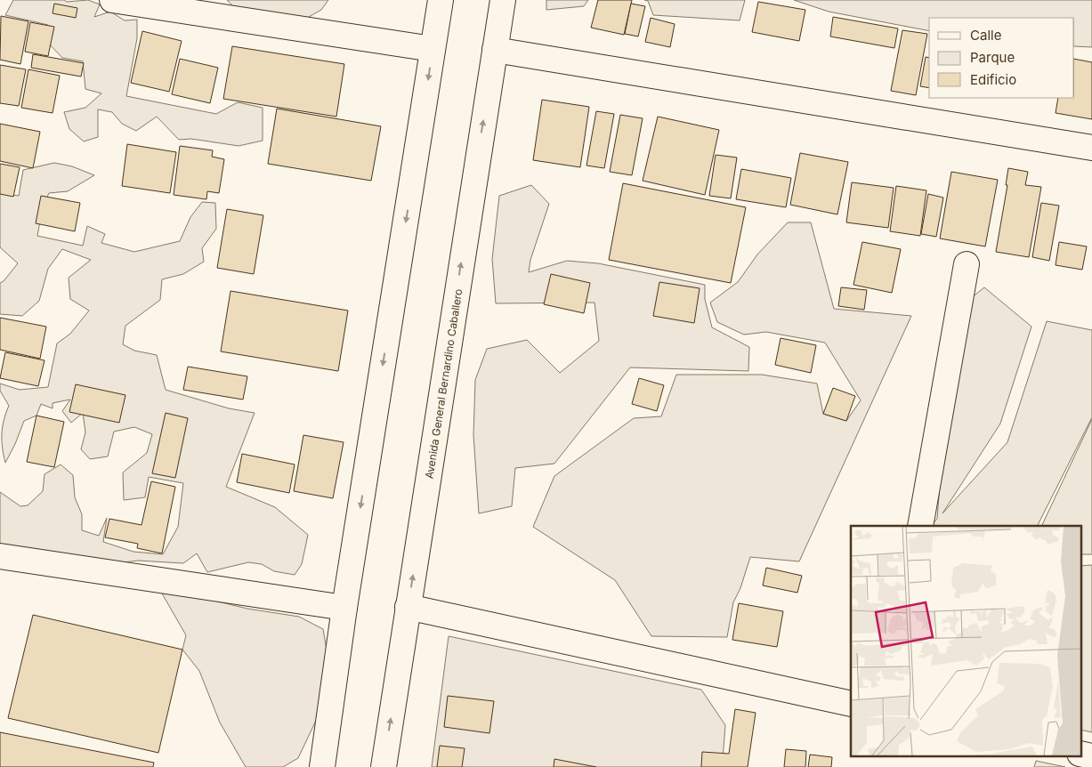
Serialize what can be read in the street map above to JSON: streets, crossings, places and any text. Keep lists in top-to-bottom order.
{
  "streets": {
    "street": ["Avenida General Bernardino Caballero"]
  },
  "legend": ["Calle", "Parque", "Edificio"]
}
